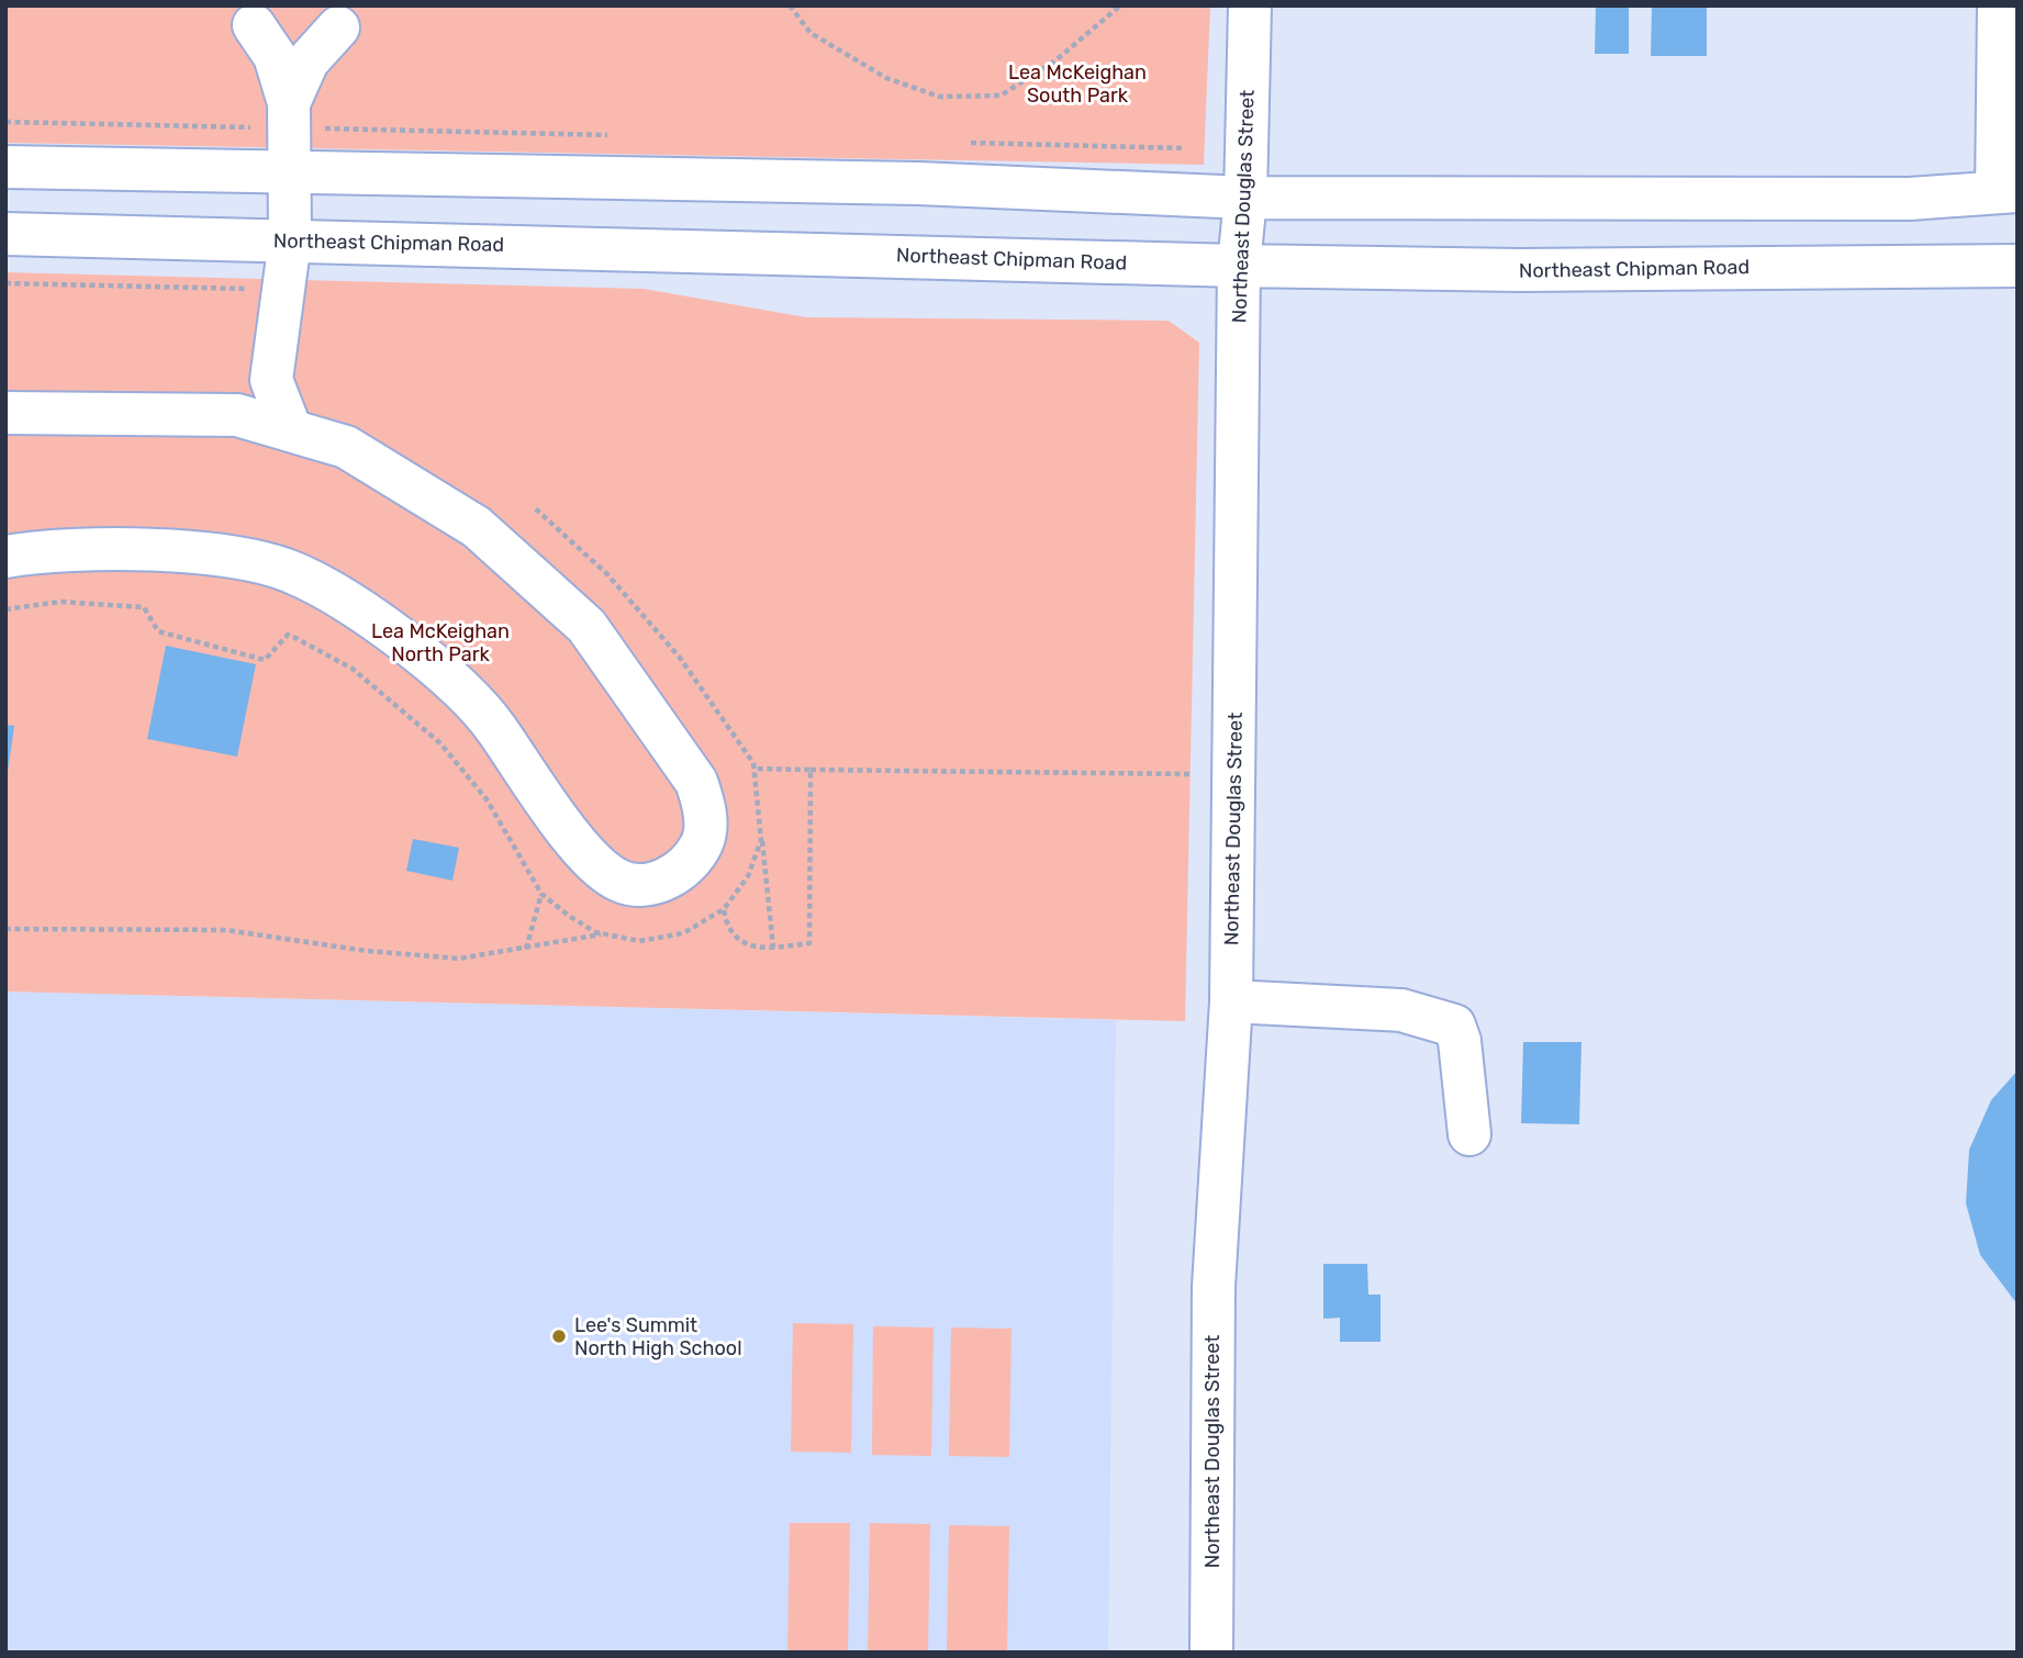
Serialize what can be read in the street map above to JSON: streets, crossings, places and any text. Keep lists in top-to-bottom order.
{
  "streets": {
    "main road": ["Northeast Douglas Street", "Northeast Chipman Road"]
  },
  "crossings": [
    ["Northeast Douglas Street", "Northeast Chipman Road"]
  ],
  "parks": ["Lea McKeighan South Park", "Lea McKeighan North Park"],
  "places": ["Lee's Summit North High School"]
}
